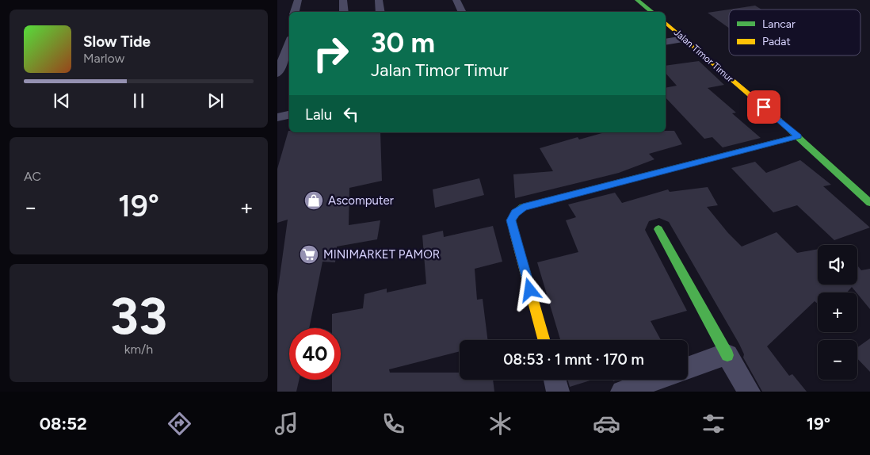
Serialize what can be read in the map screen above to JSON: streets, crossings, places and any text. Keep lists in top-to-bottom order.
{
  "streets": {
    "street": ["Jalan Timor Timur"]
  },
  "places": {
    "shop": ["Ascomputer"],
    "supermarket": ["MINIMARKET PAMOR"]
  },
  "legend": ["Lancar", "Padat"],
  "page": {
    "turn": ["30 m", "Jalan Timor Timur"],
    "song": ["Slow Tide", "Marlow"],
    "then": "Lalu",
    "tile": [
      "AC",
      ["33", "km/h"]
    ],
    "heat": ["−", "19°", "+"],
    "map_buttons": ["+", "−"],
    "limit": "40",
    "trip": "08:53 · 1 mnt · 170 m",
    "tabs": ["08:52", "19°"]
  }
}
